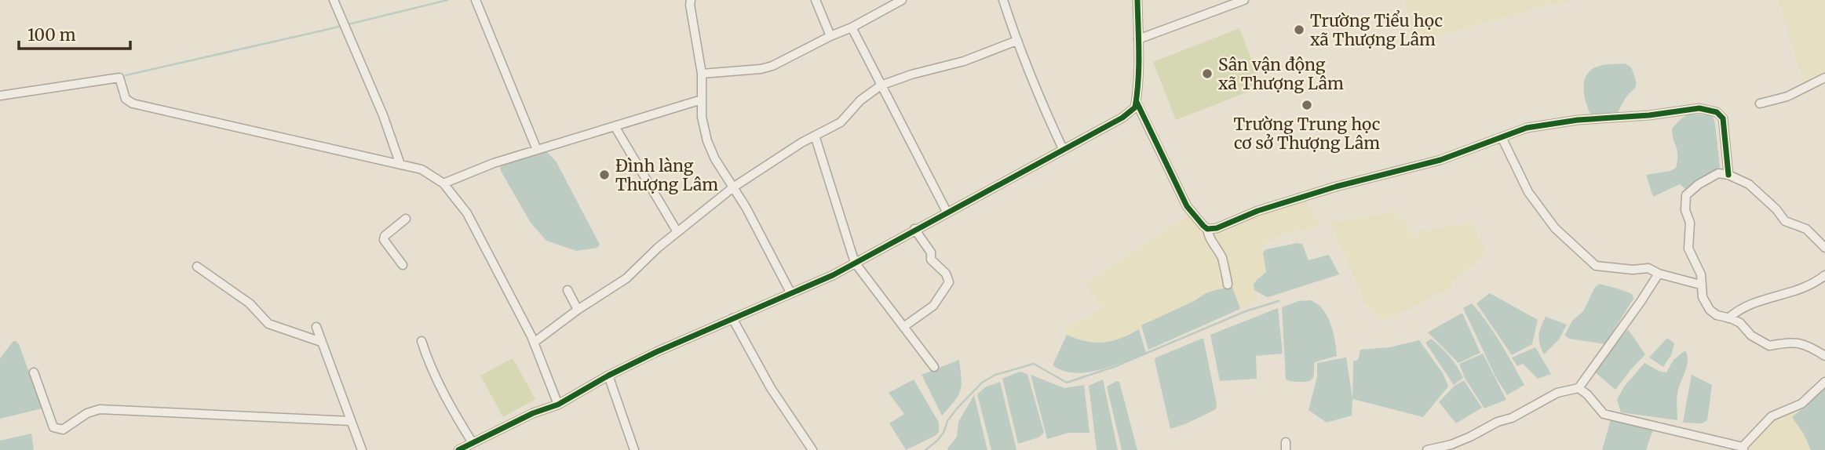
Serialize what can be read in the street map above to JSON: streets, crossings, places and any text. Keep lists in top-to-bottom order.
{
  "places": [
    "Trường Tiểu học xã Thượng Lâm",
    "Sân vận động xã Thượng Lâm",
    "Trường Trung học cơ sở Thượng Lâm",
    "Đình làng Thượng Lâm"
  ],
  "scale_bar": "100 m"
}
